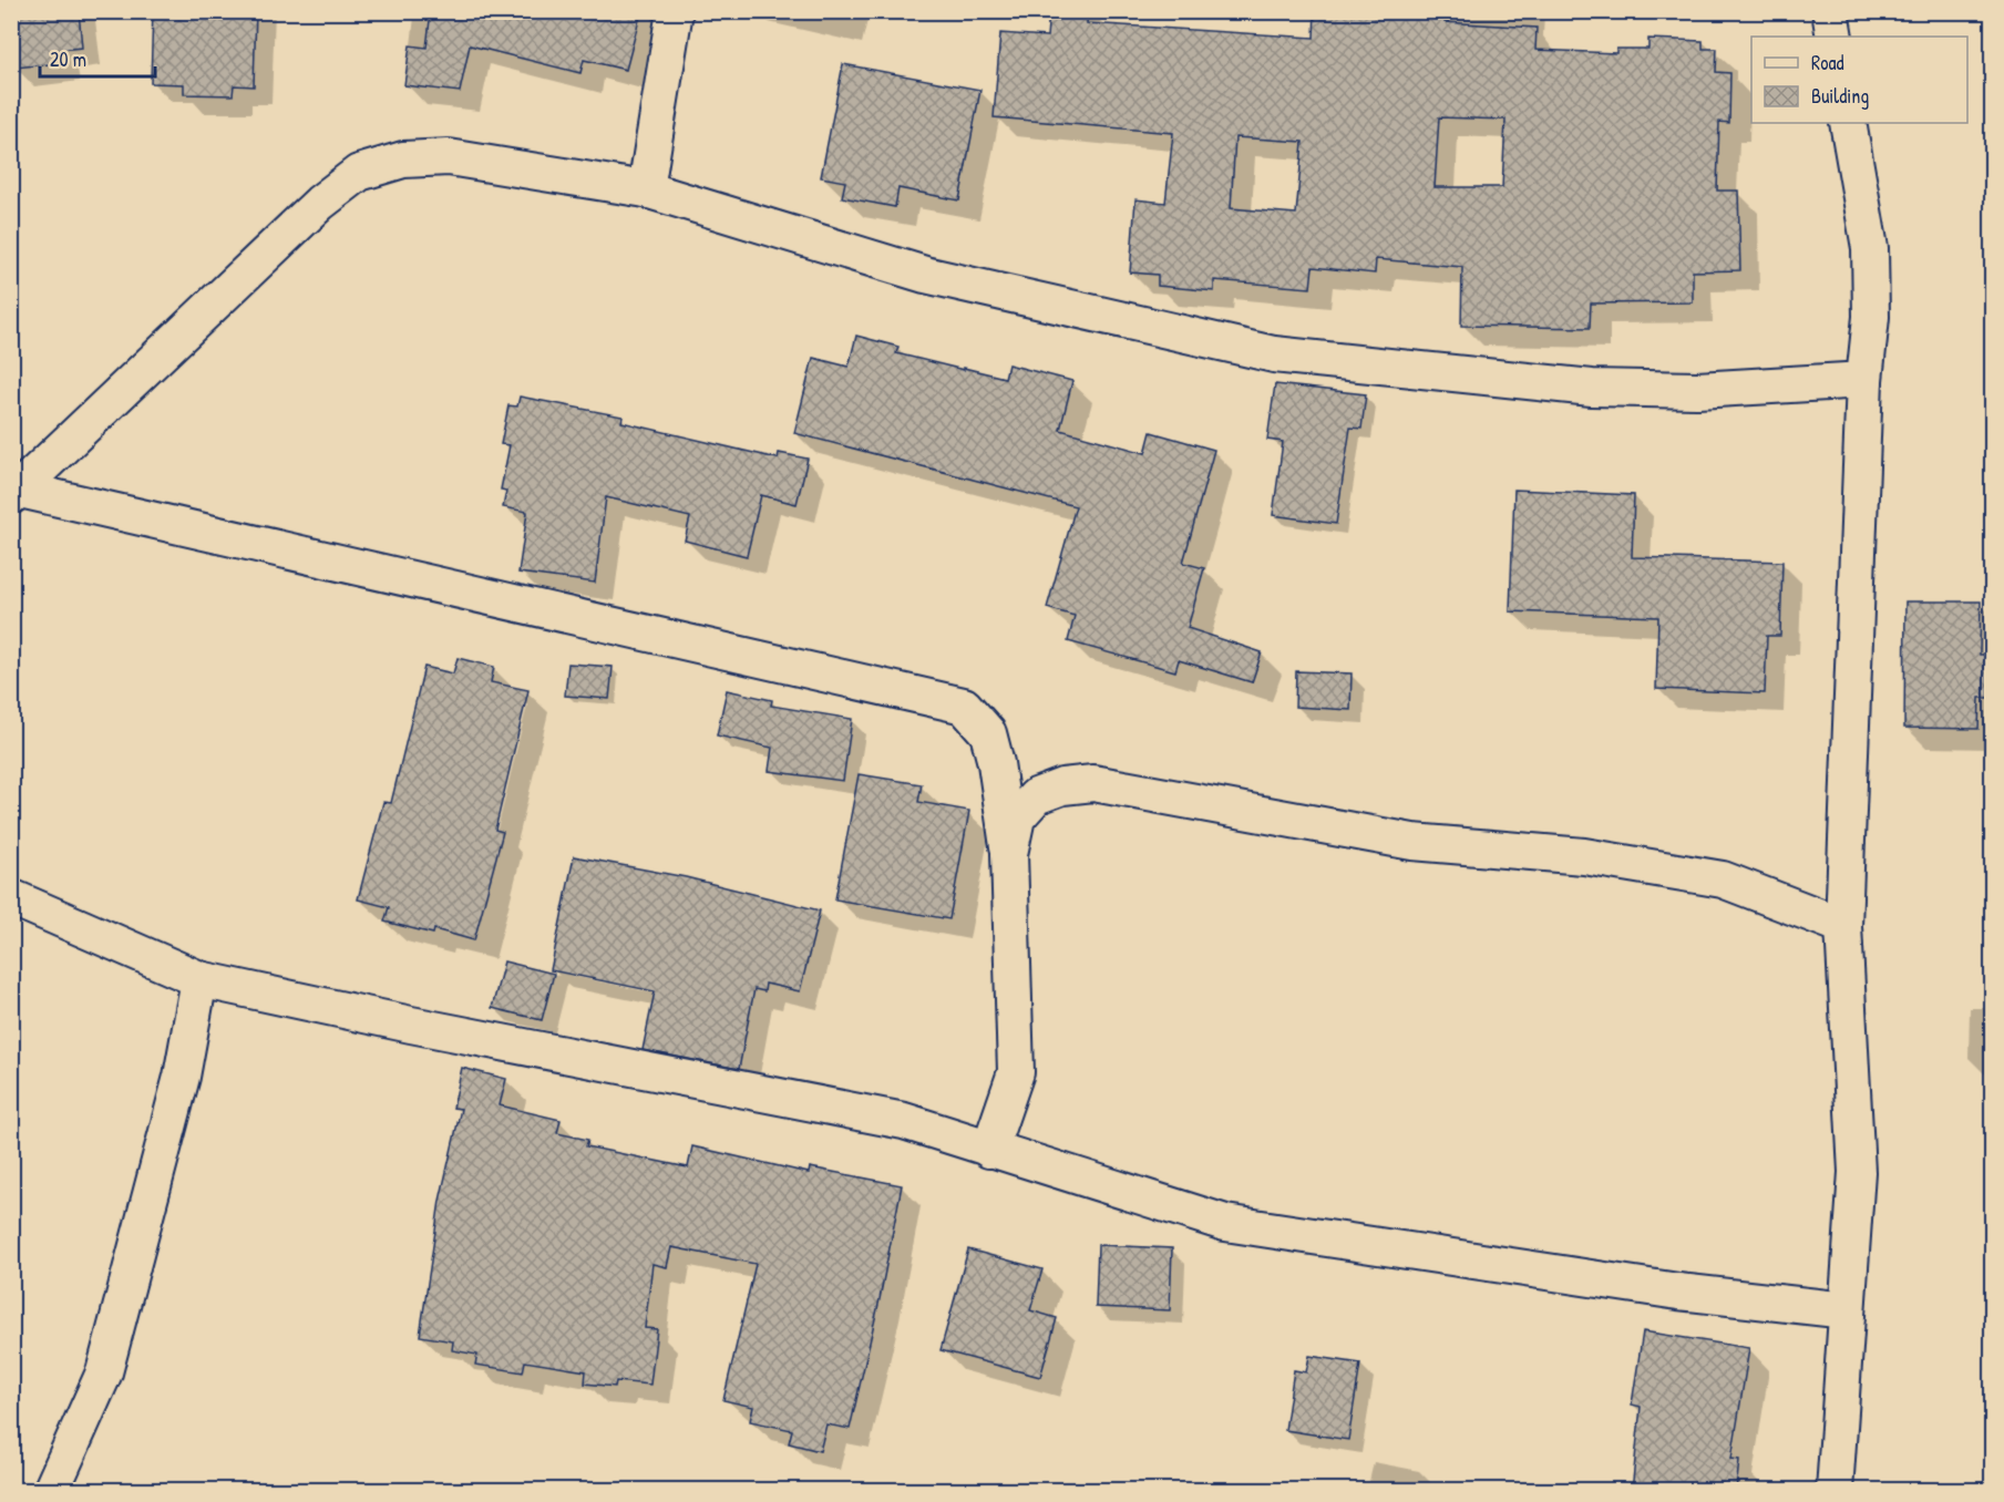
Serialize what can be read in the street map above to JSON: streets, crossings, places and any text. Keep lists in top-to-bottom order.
{
  "legend": ["Road", "Building"],
  "scale_bar": "20 m"
}
